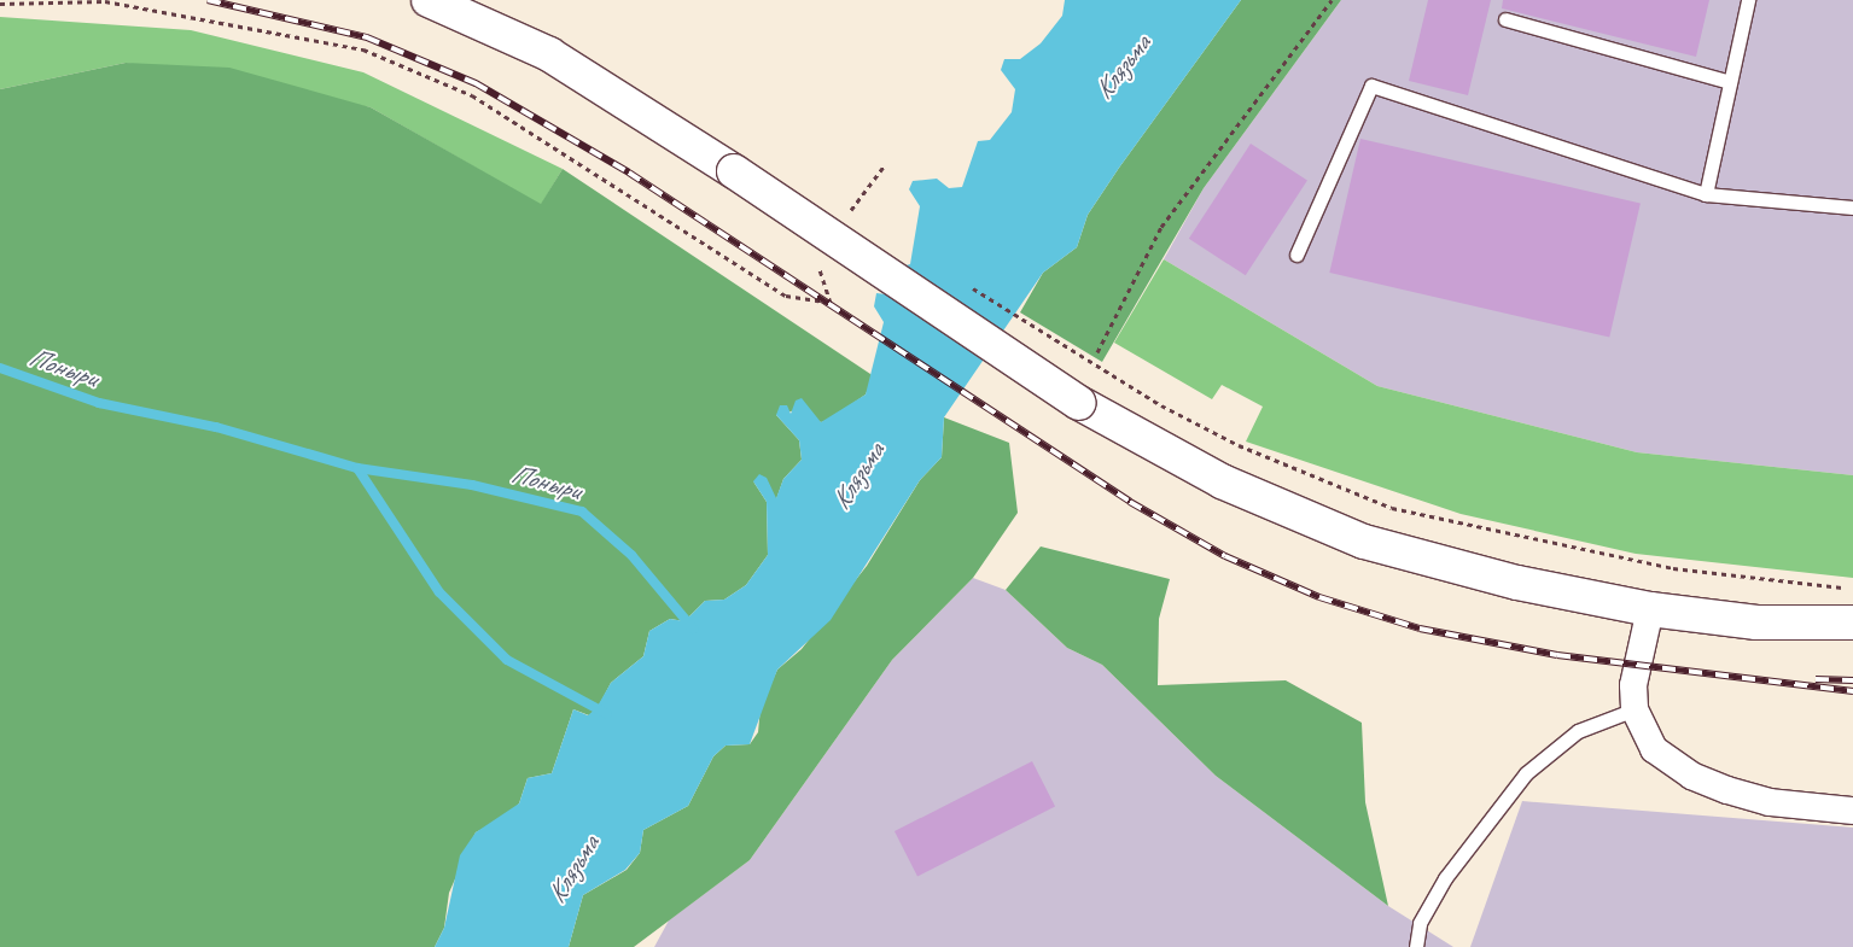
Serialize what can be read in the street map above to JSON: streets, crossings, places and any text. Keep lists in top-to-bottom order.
{
  "water": ["Клязьма", "Поныри"]
}
